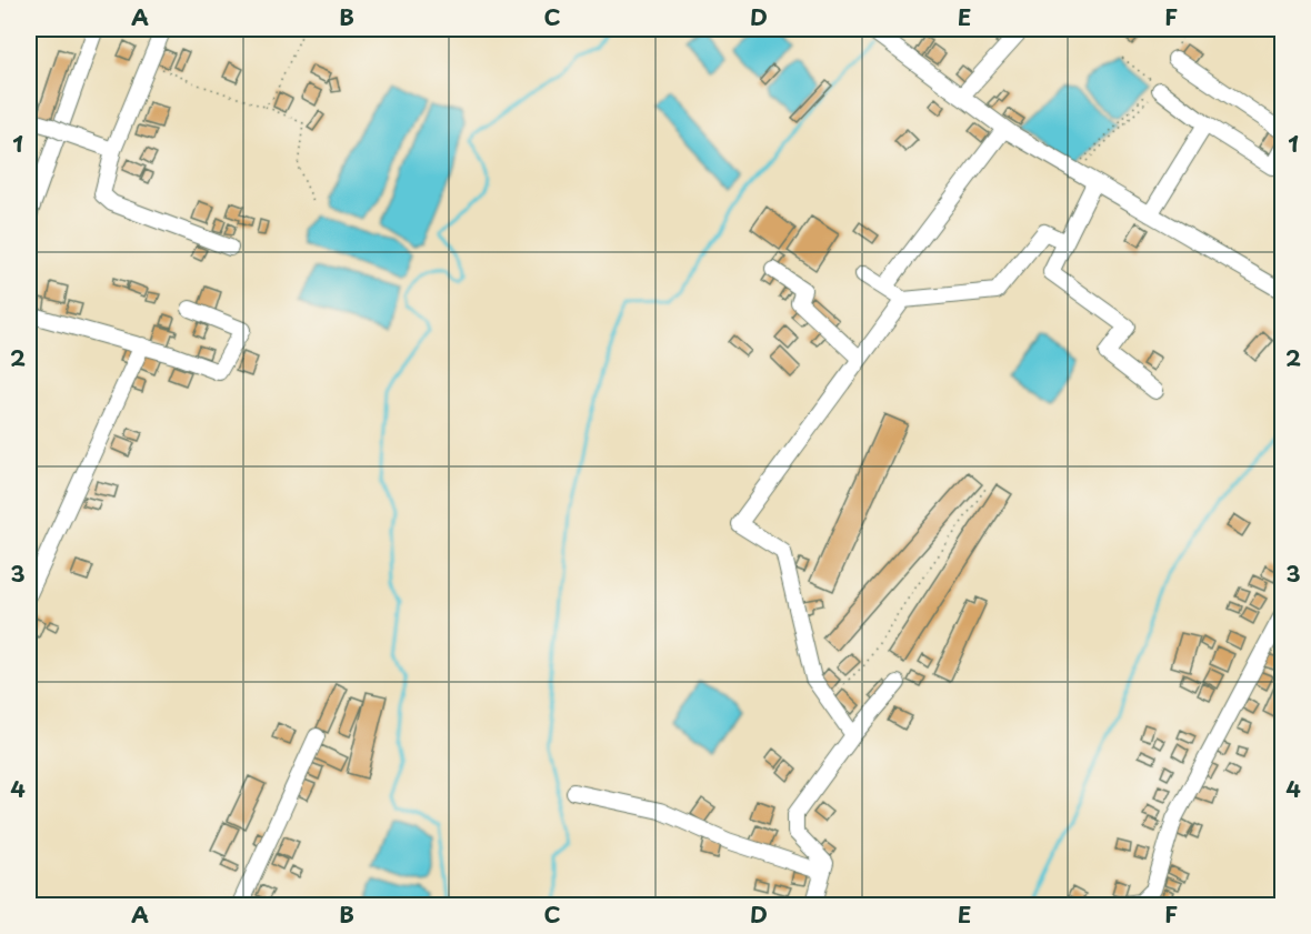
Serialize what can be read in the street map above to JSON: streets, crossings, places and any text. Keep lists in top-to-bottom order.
{
  "grid": {
    "columns": [
      "A",
      "B",
      "C",
      "D",
      "E",
      "F"
    ],
    "rows": [
      "1",
      "2",
      "3",
      "4"
    ]
  }
}
